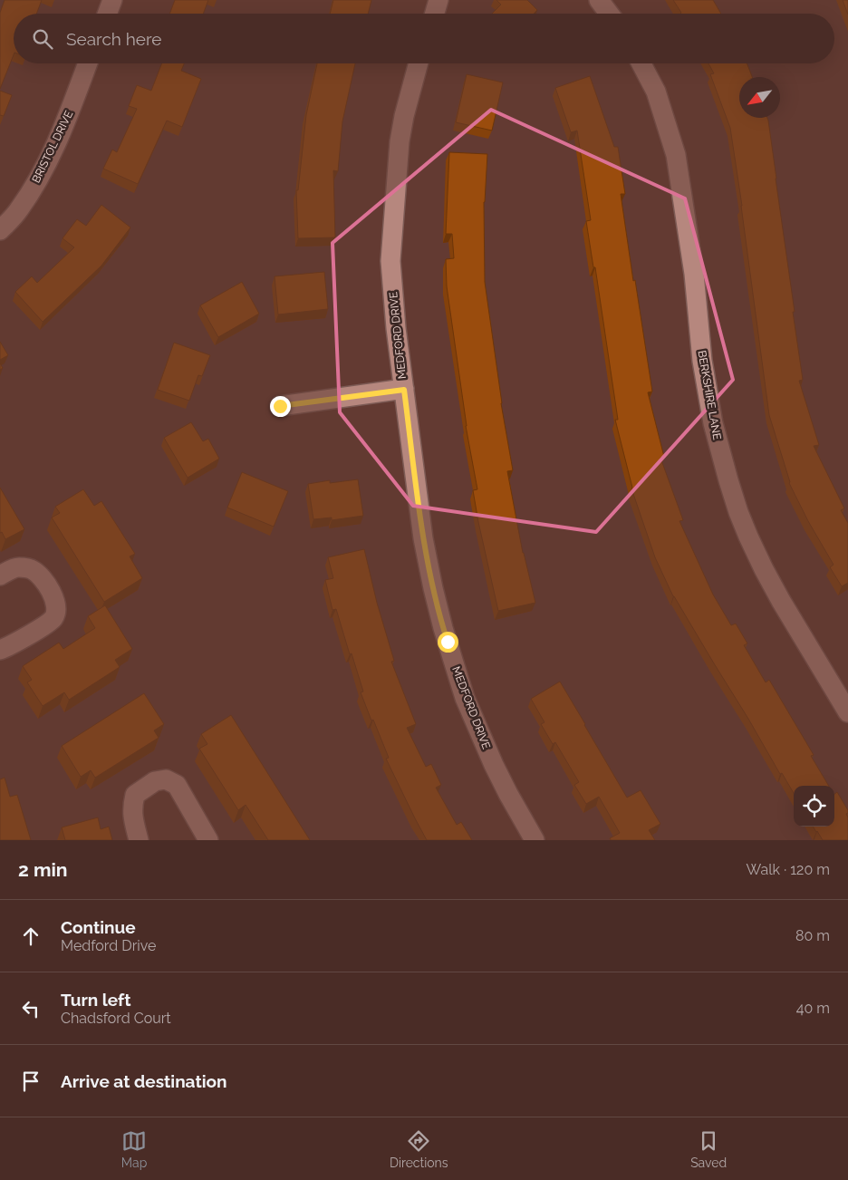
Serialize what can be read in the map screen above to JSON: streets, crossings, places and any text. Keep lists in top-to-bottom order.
{
  "streets": {
    "street": ["BRISTOL DRIVE", "MEDFORD DRIVE", "BERKSHIRE LANE"]
  },
  "north": "bottom left",
  "page": {
    "search": "Search here",
    "heading": ["2 min", "Walk · 120 m"],
    "list": [
      ["Continue", "Medford Drive", "80 m"],
      ["Turn left", "Chadsford Court", "40 m"],
      "Arrive at destination"
    ],
    "nav": ["Map", "Directions", "Saved"]
  }
}
